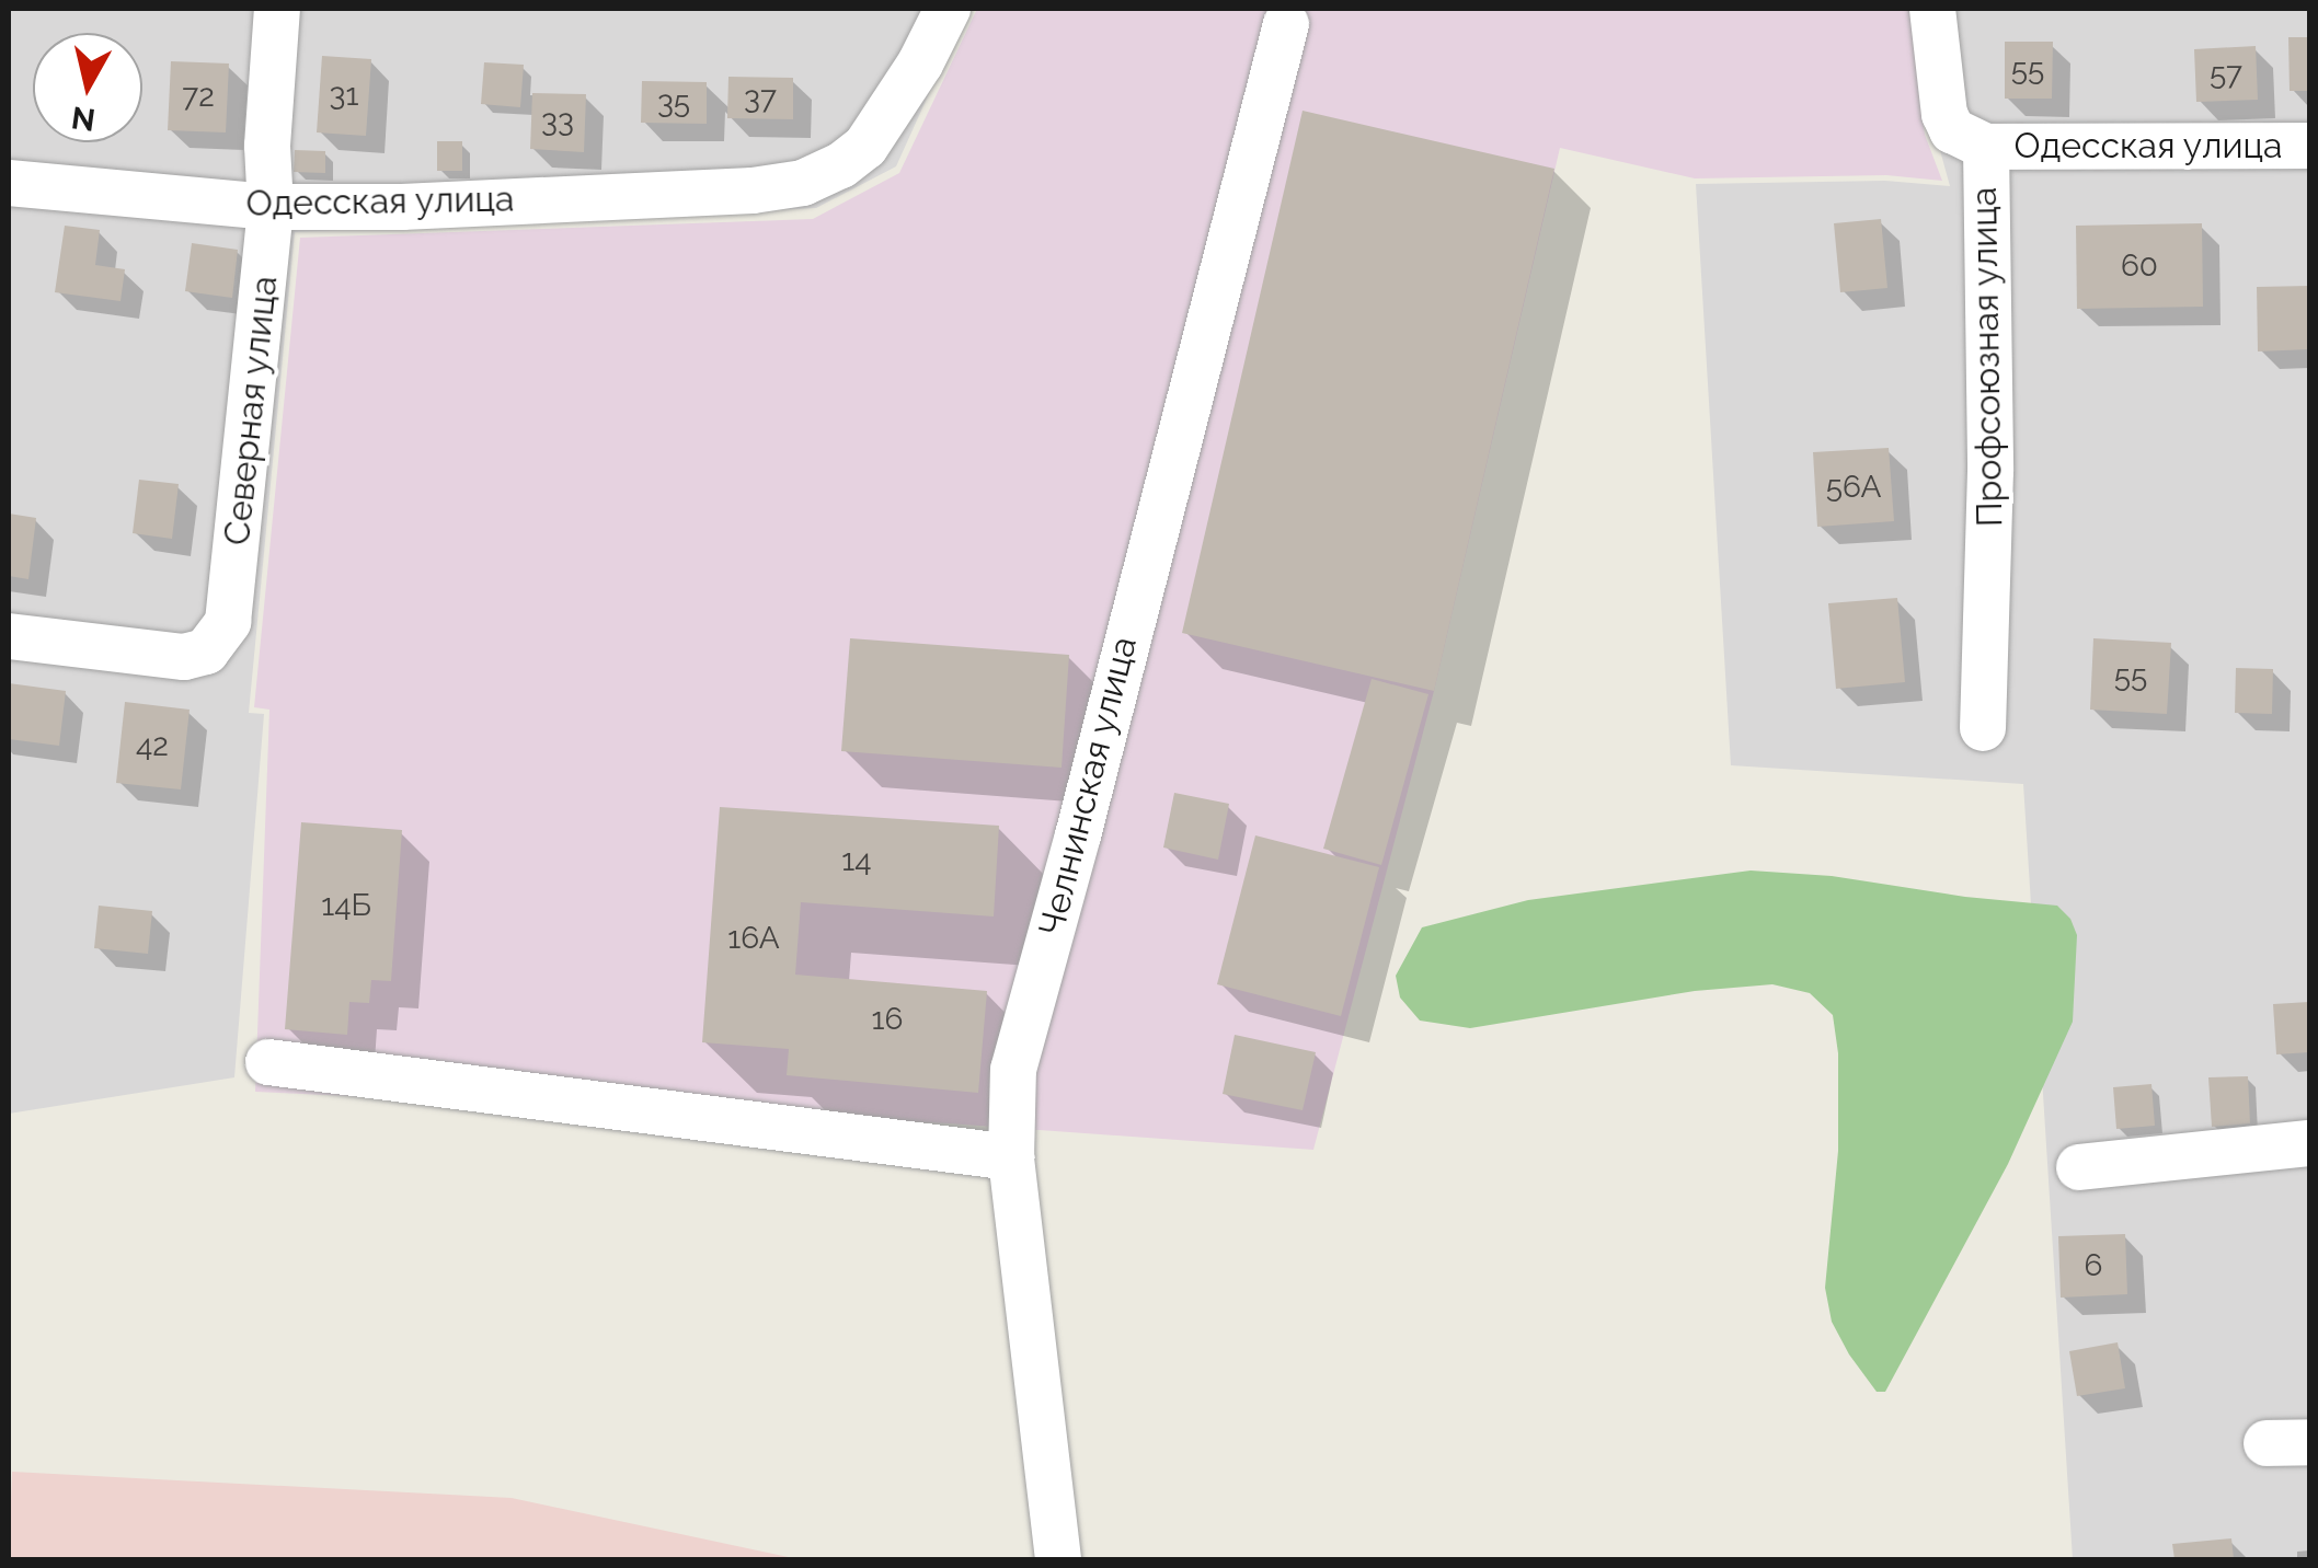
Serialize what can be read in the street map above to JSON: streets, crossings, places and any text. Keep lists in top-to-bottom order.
{
  "streets": {
    "street": [
      "Одесская улица",
      "Профсоюзная улица",
      "Северная улица",
      "Челнинская улица"
    ]
  },
  "crossings": [
    ["Одесская улица", "Профсоюзная улица"],
    ["Одесская улица", "Северная улица"]
  ],
  "house_numbers": [
    "55",
    "57",
    "31",
    "72",
    "37",
    "35",
    "33",
    "60",
    "56А",
    "55",
    "42",
    "14",
    "14Б",
    "16А",
    "16",
    "6"
  ],
  "north": "bottom"
}
